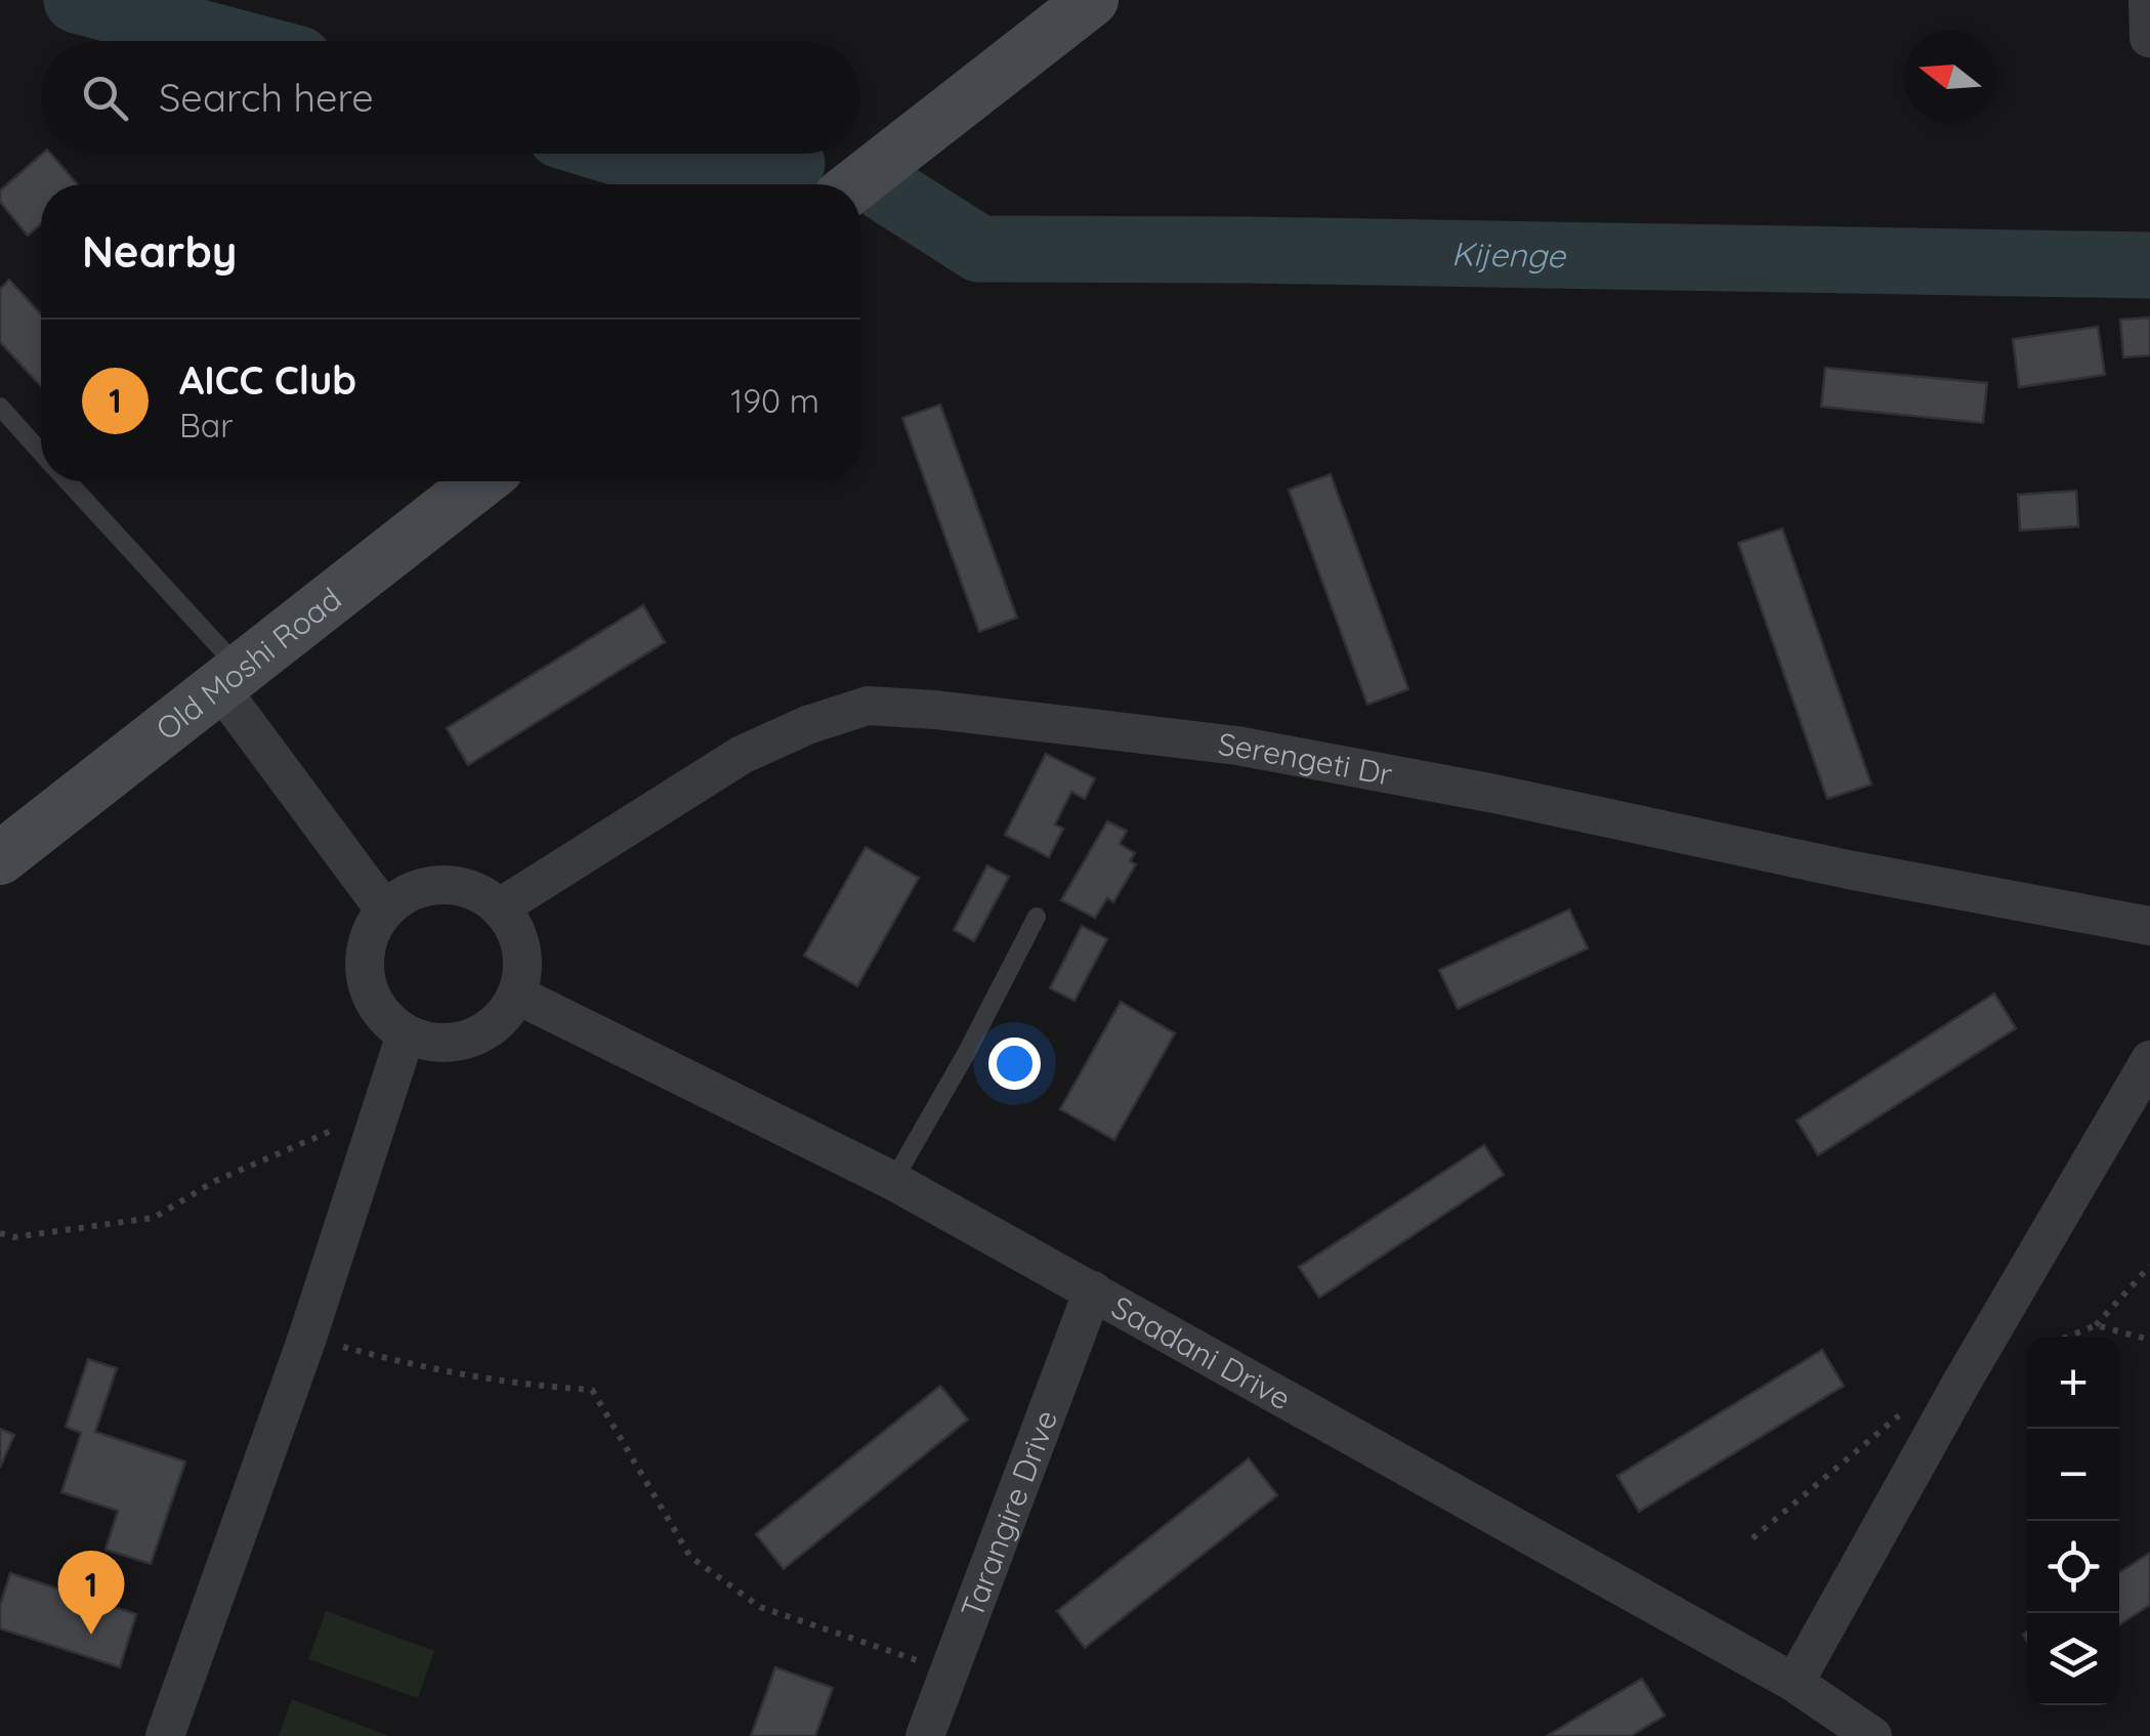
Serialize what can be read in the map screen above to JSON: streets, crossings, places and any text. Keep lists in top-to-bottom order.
{
  "streets": {
    "main road": ["Old Moshi Road"],
    "street": ["Serengeti Dr", "Saadani Drive", "Tarangire Drive"]
  },
  "crossings": [
    ["Serengeti Dr", "Saadani Drive"],
    ["Saadani Drive", "Tarangire Drive"]
  ],
  "water": ["Kijenge"],
  "north": "left",
  "page": {
    "search": "Search here",
    "heading": "Nearby",
    "list": [
      {
        "mark": "1",
        "name": "AICC Club",
        "note": "Bar",
        "value": "190 m"
      }
    ],
    "map_buttons": ["+", "−"],
    "pins": "1"
  }
}
